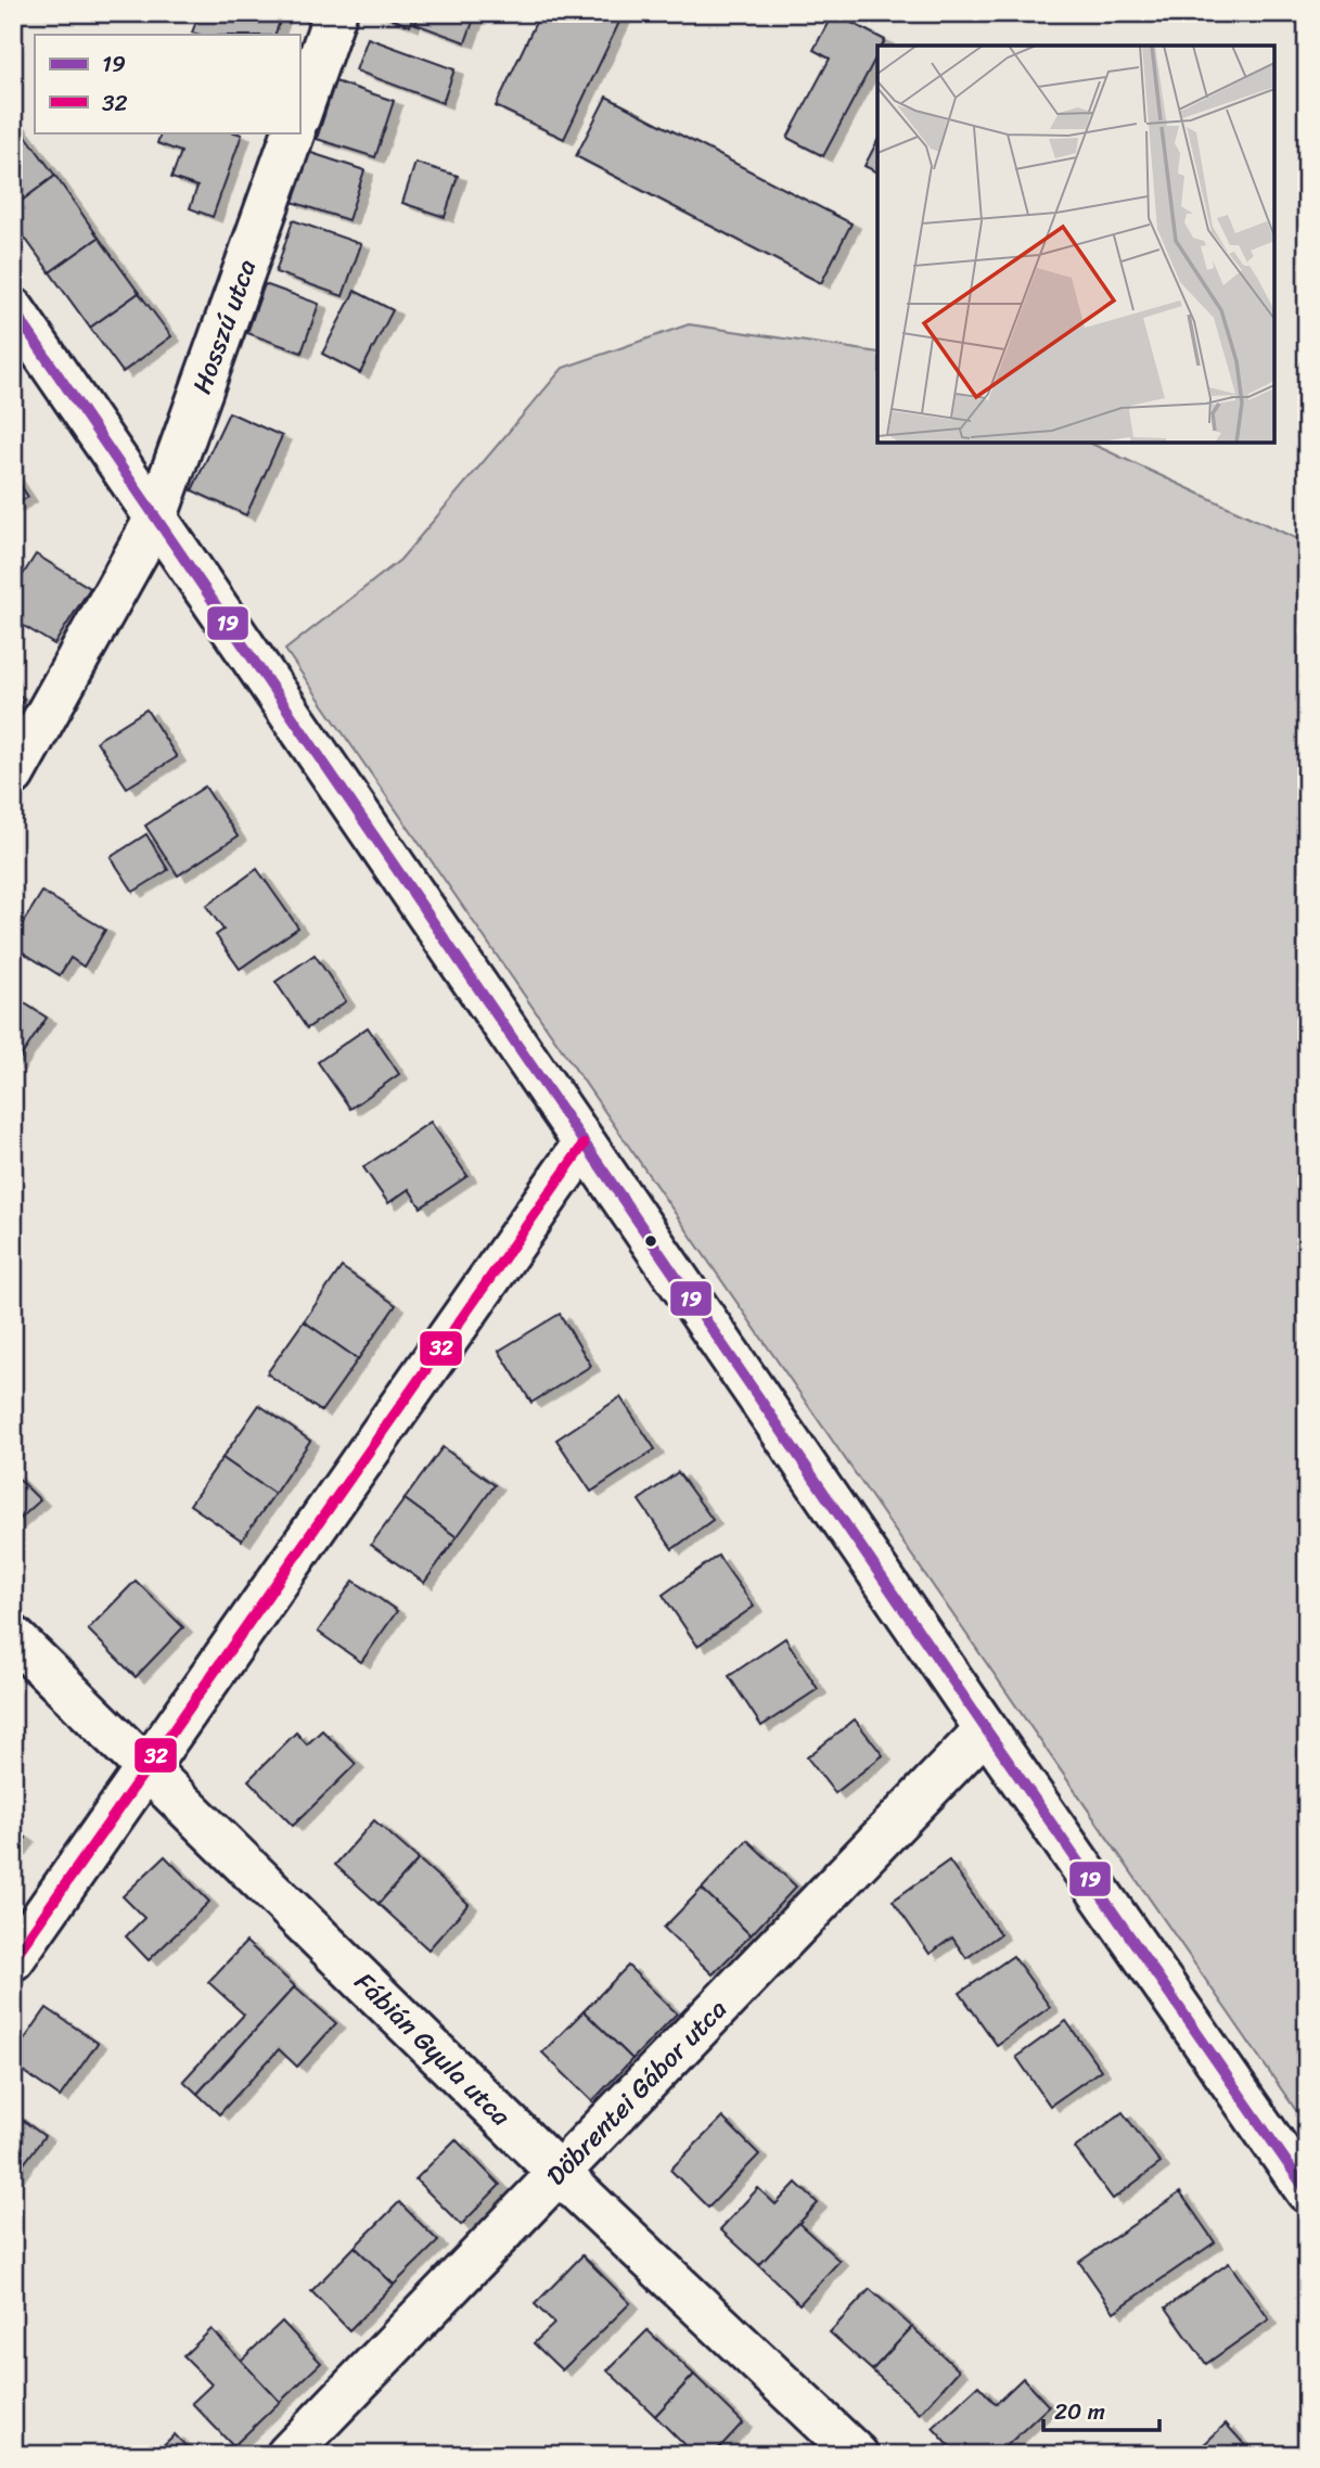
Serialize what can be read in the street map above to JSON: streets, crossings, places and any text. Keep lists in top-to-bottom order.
{
  "streets": {
    "street": ["Hosszú utca", "Fábián Gyula utca", "Döbrentei Gábor utca"]
  },
  "crossings": [
    ["Fábián Gyula utca", "Döbrentei Gábor utca"]
  ],
  "lines": ["transit line 19", "transit line 32"],
  "legend": ["19", "32"],
  "scale_bar": "20 m"
}
